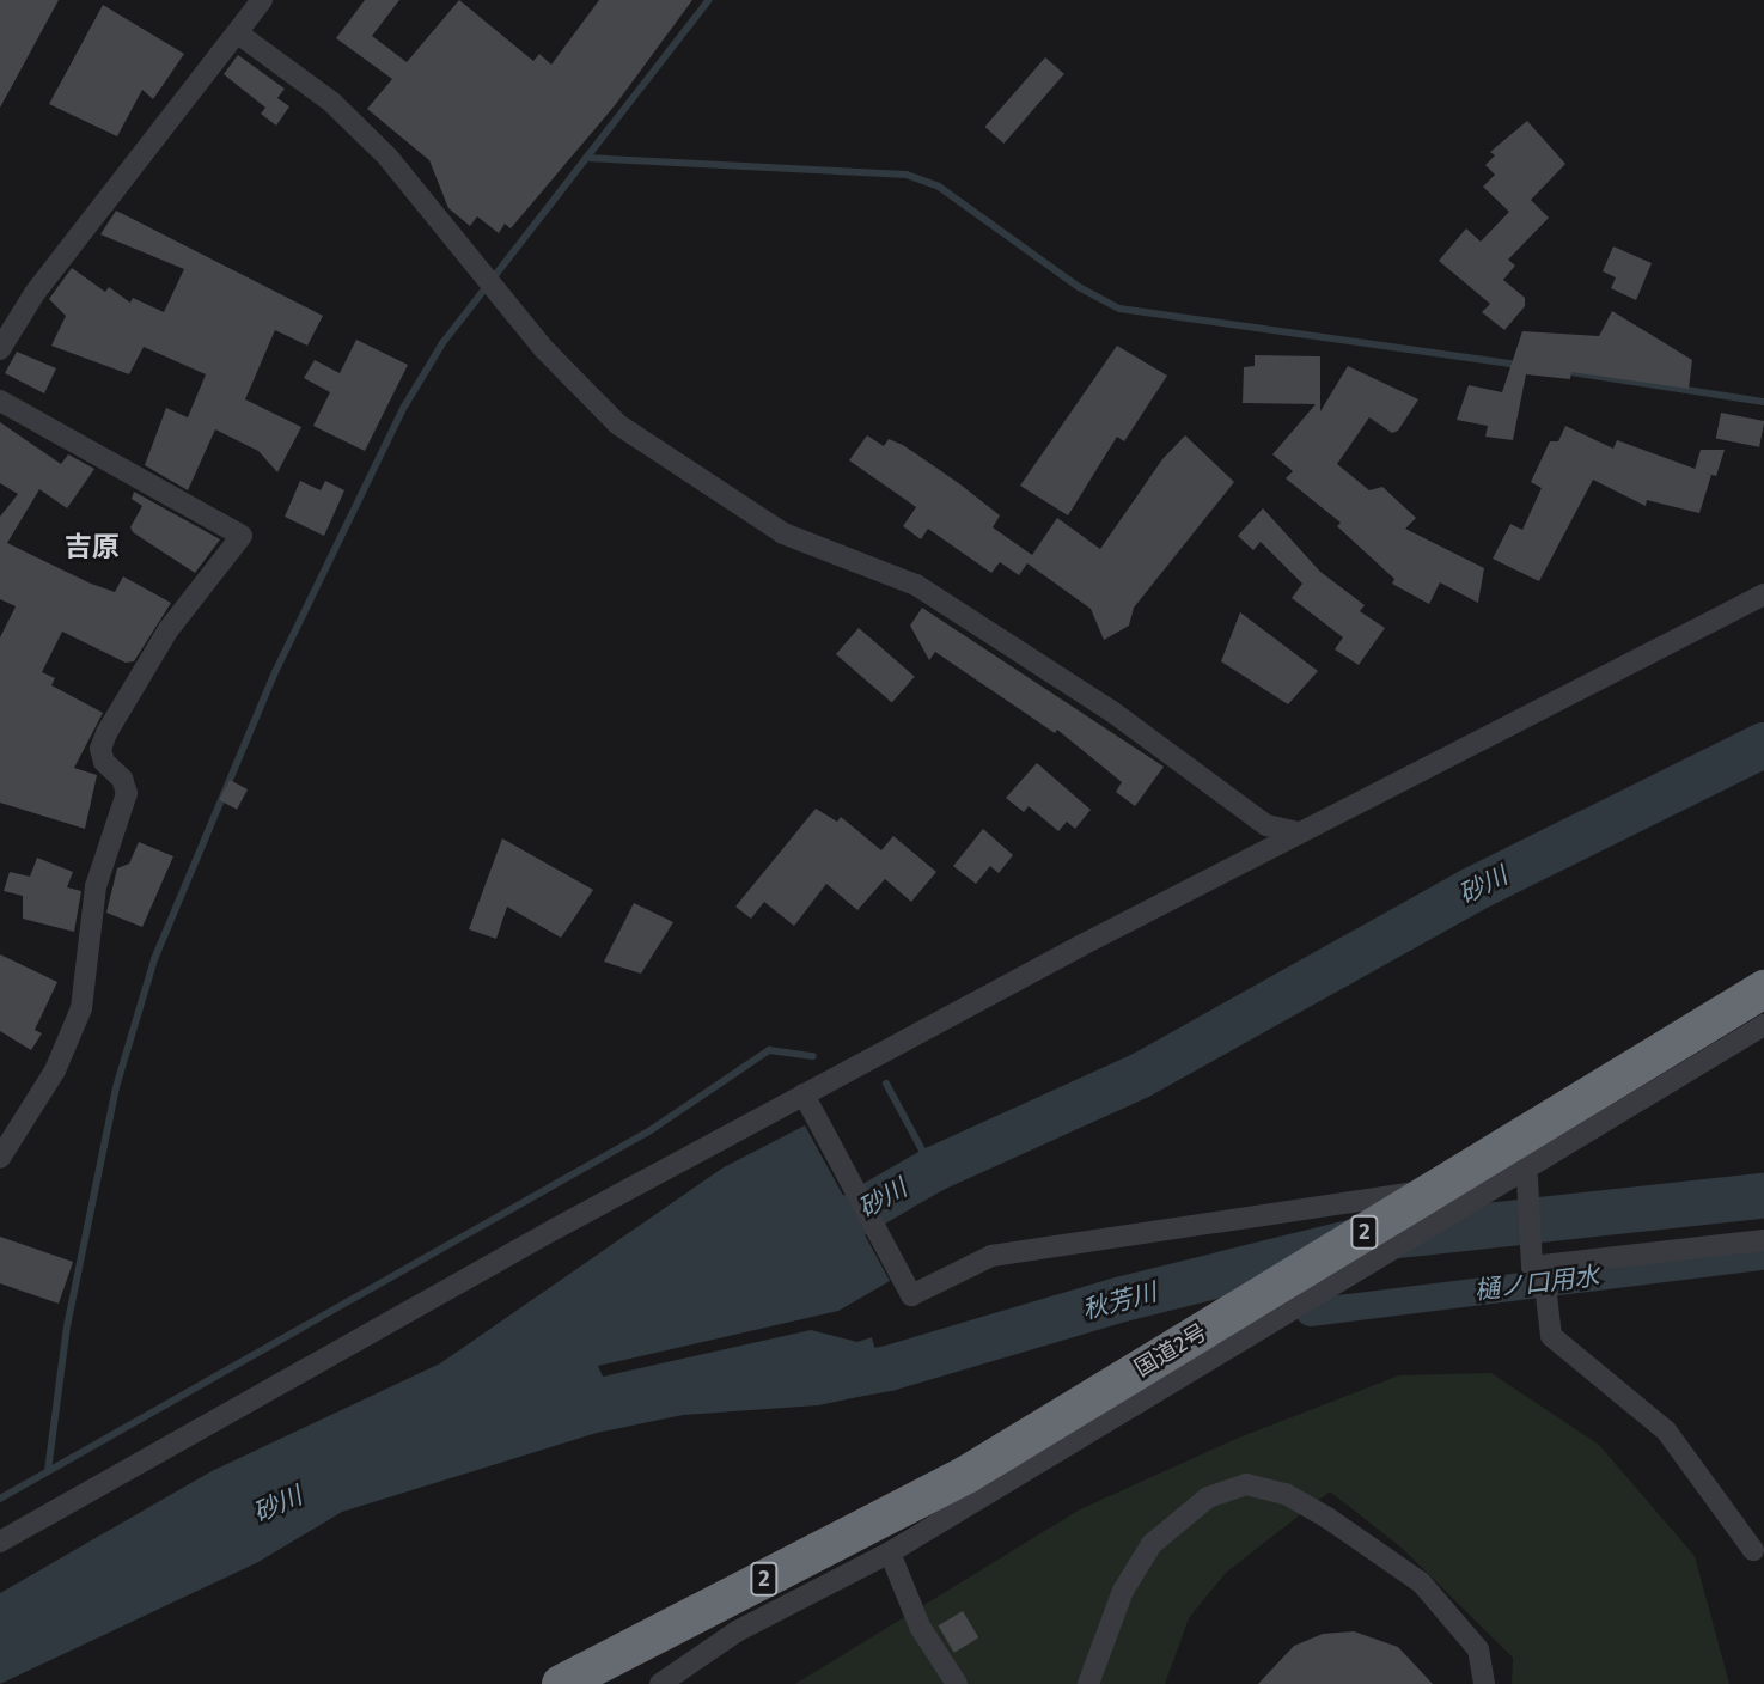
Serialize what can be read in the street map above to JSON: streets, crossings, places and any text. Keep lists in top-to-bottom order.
{
  "streets": {
    "highway": ["2", "国道2号"]
  },
  "districts": ["吉原"],
  "water": ["砂川", "樋ノ口用水", "秋芳川"]
}
